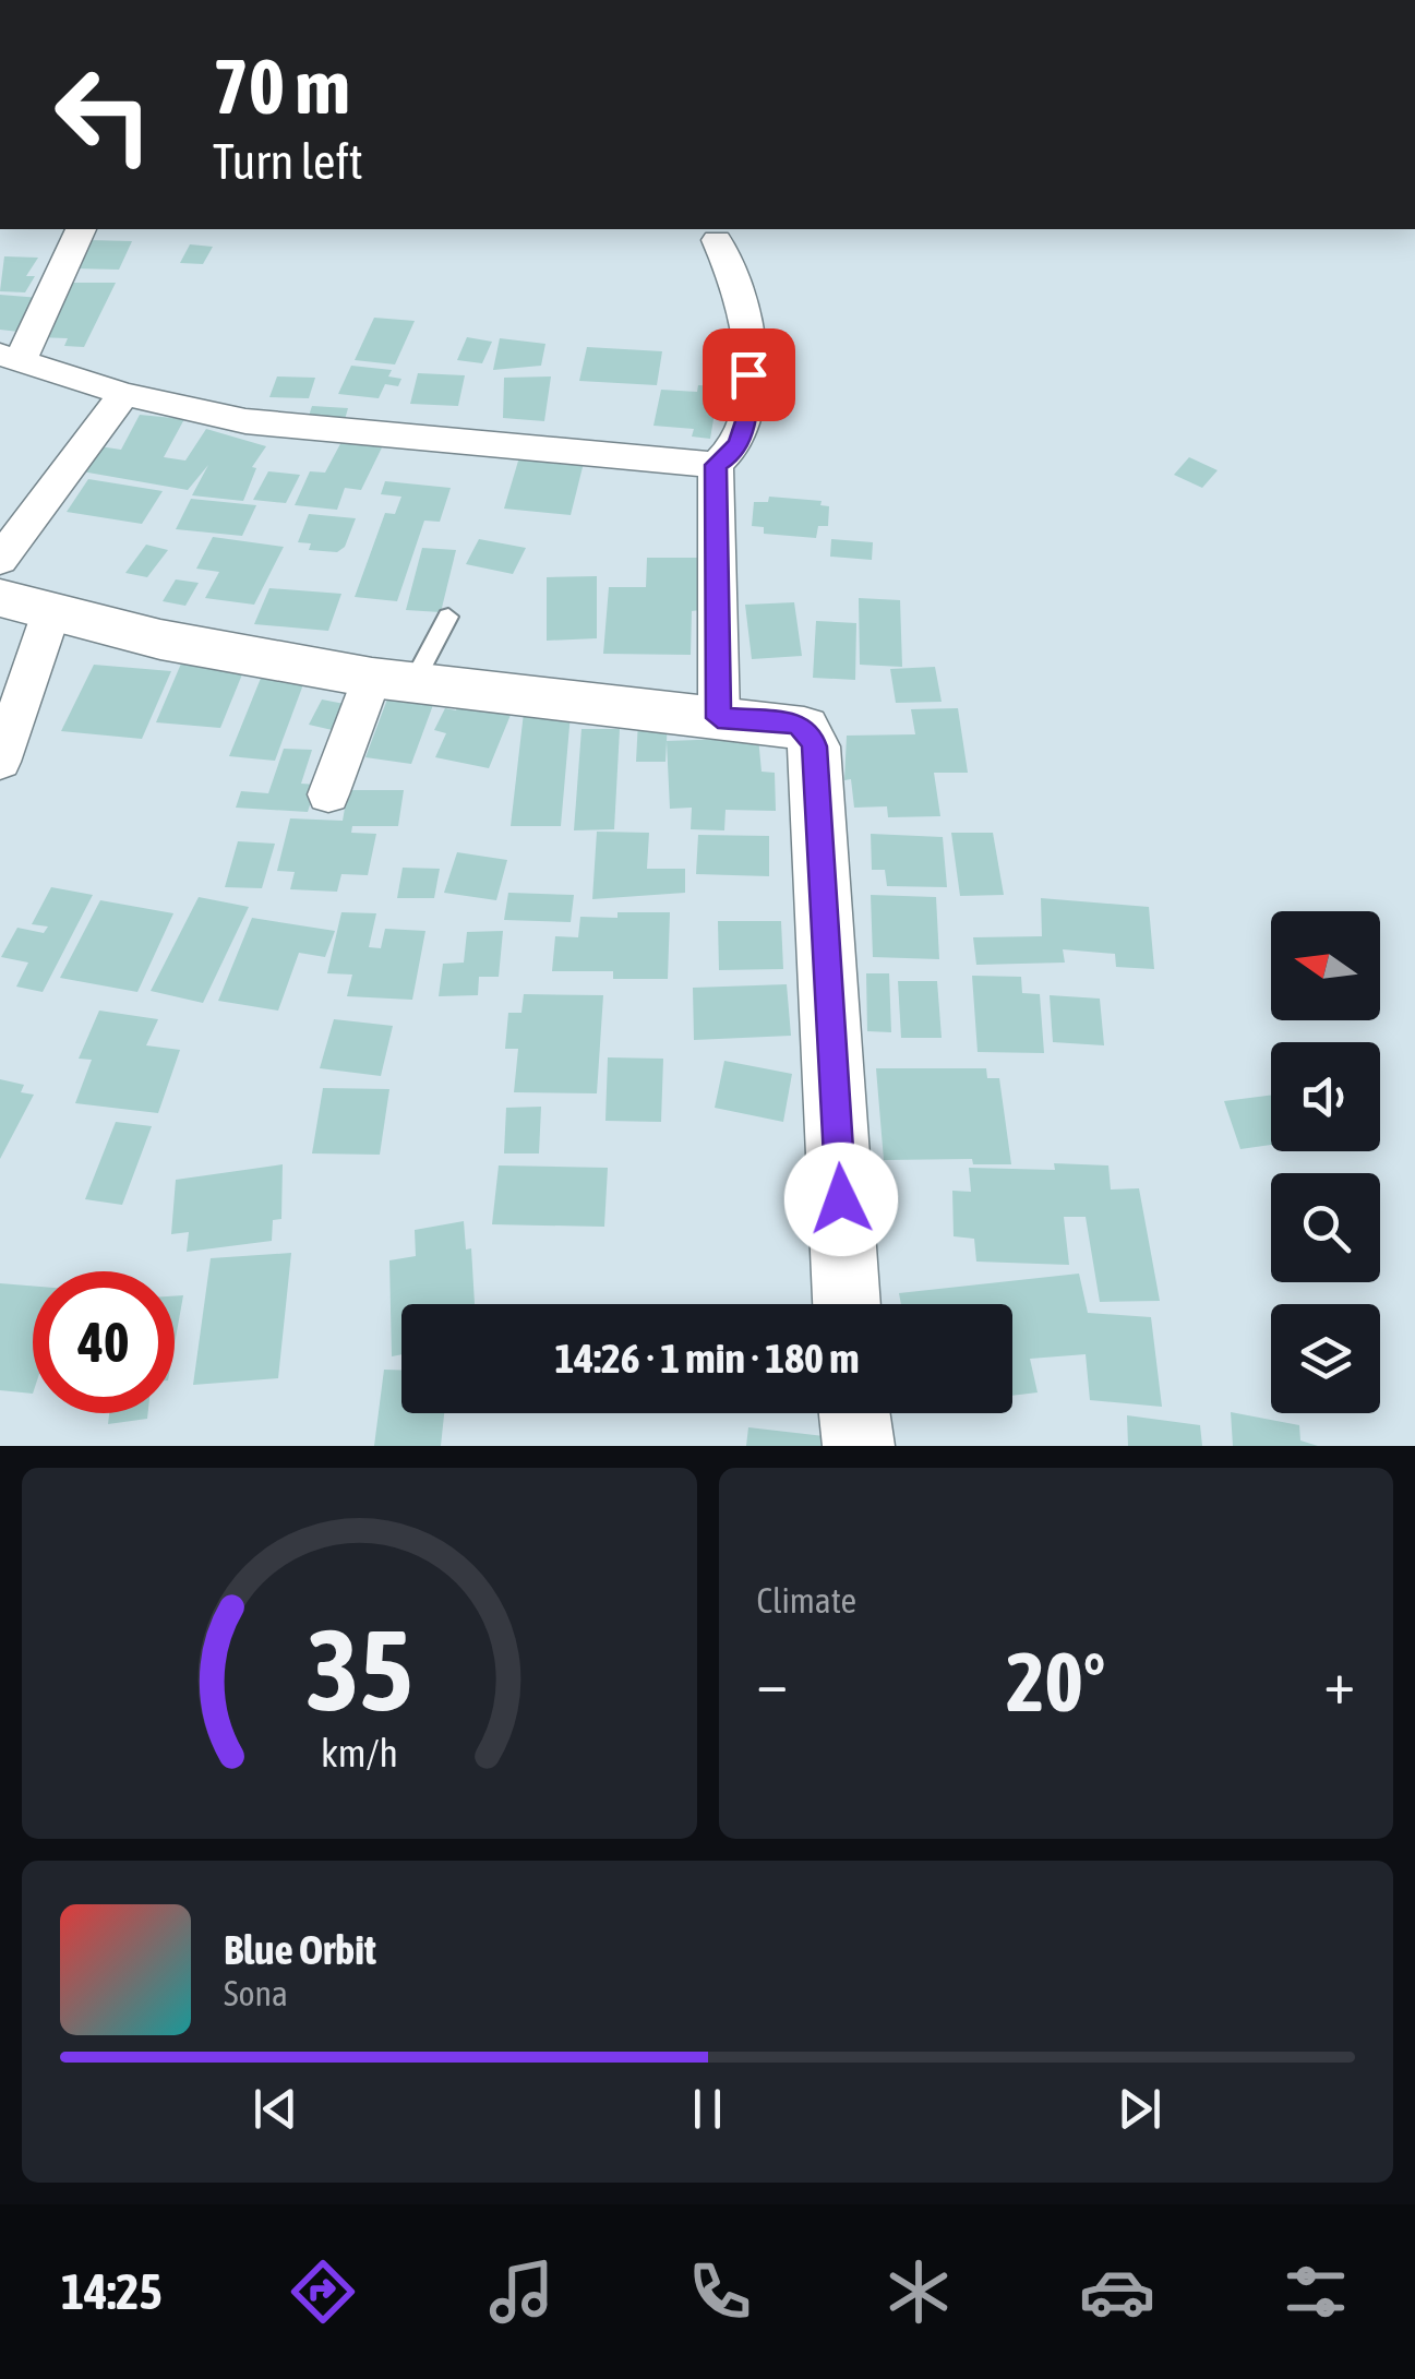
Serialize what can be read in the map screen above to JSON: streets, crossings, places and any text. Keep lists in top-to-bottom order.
{
  "north": "left",
  "page": {
    "turn": ["70 m", "Turn left"],
    "limit": "40",
    "trip": "14:26 · 1 min · 180 m",
    "tile": "Climate",
    "heat": ["−", "20°", "+"],
    "song": ["Blue Orbit", "Sona"],
    "tabs": "14:25",
    "gauge": ["35", "km/h"]
  }
}
